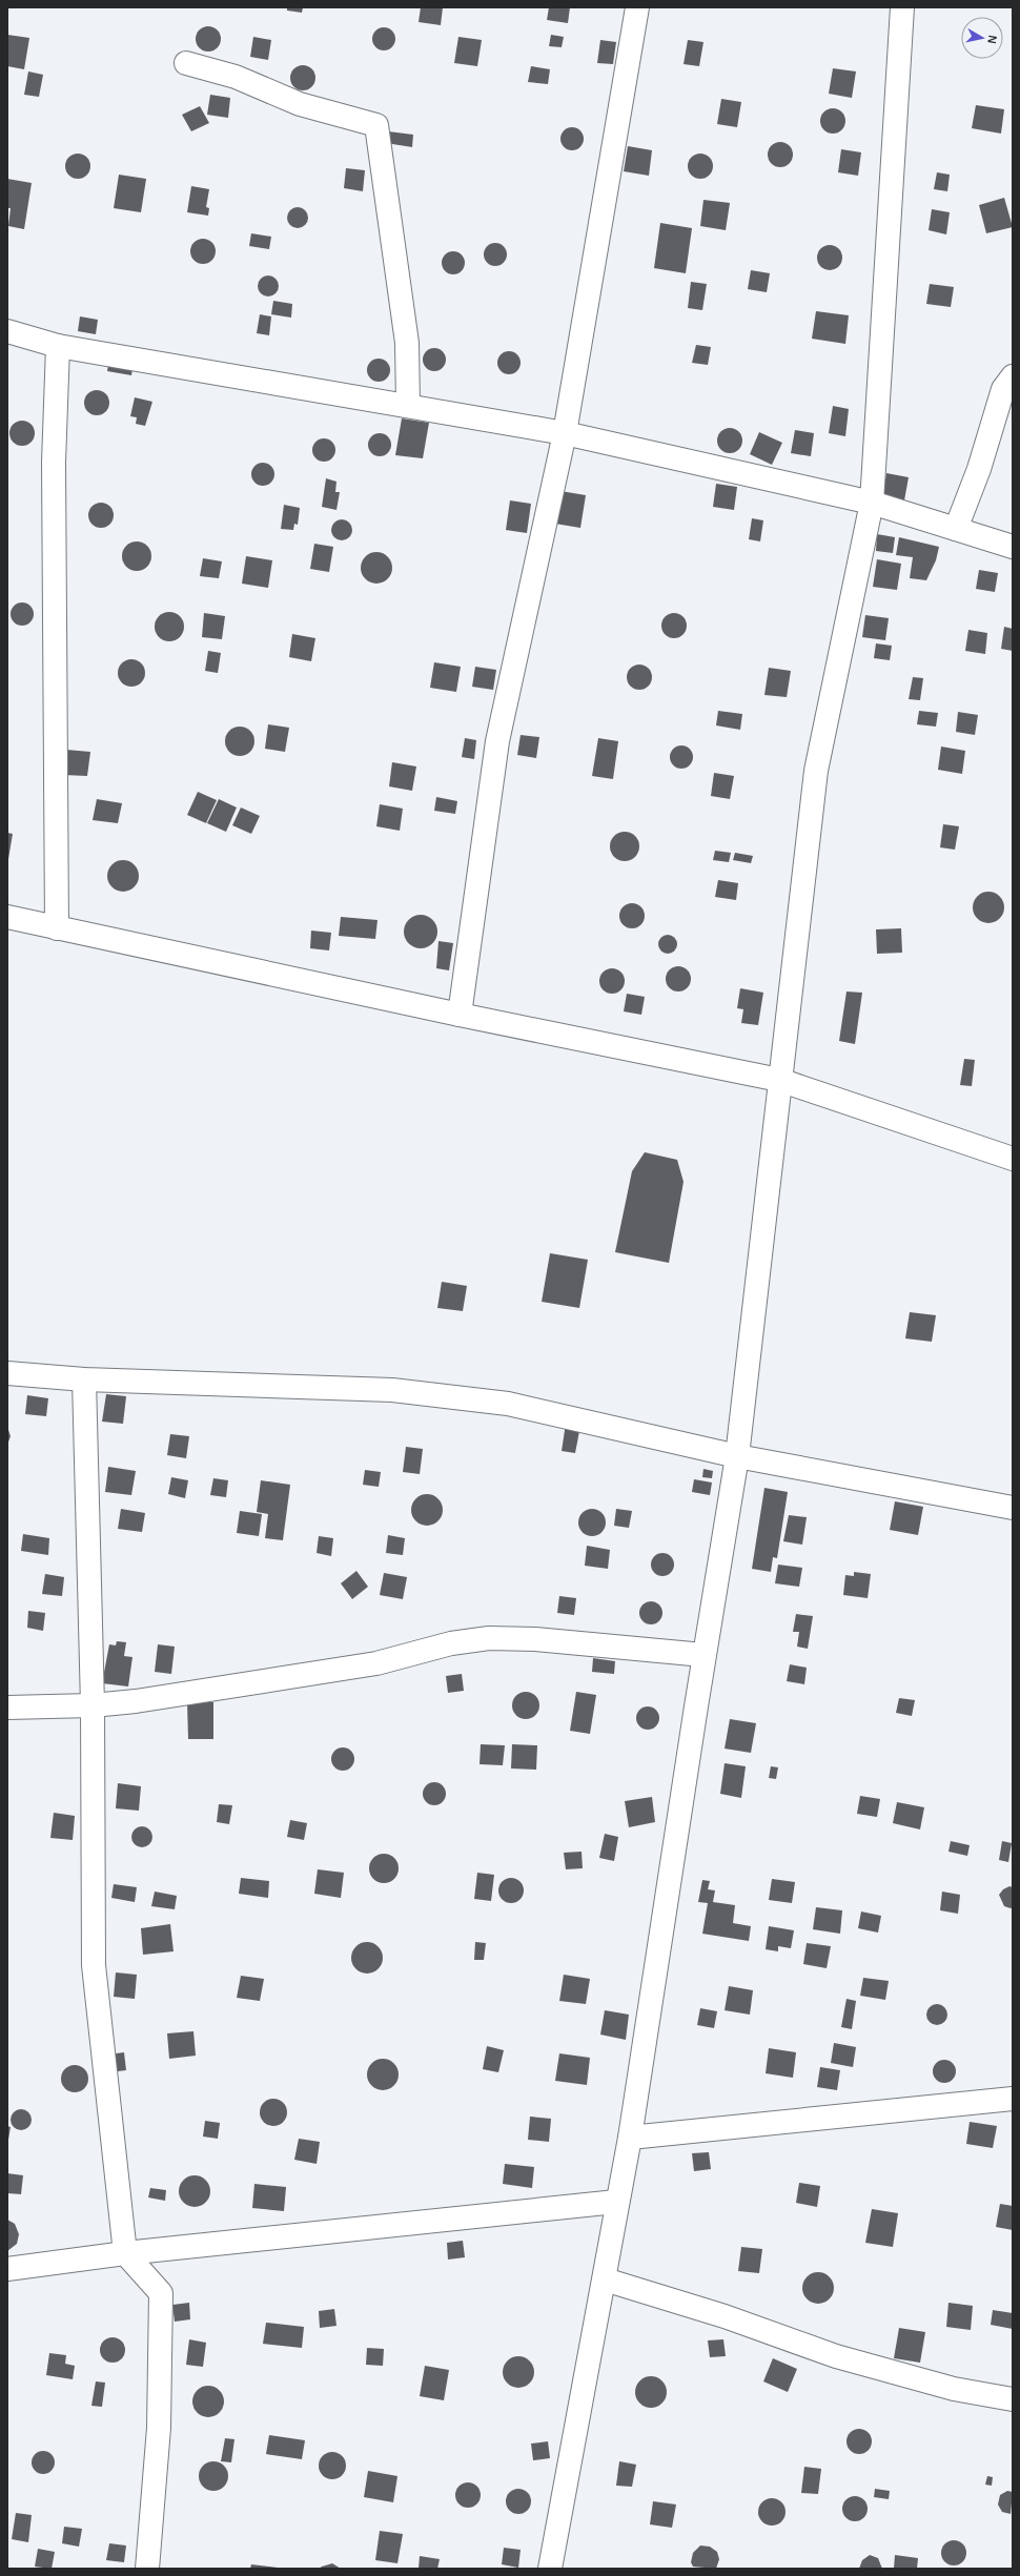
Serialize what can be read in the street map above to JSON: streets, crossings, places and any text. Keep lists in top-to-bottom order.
{
  "north": "right"
}
